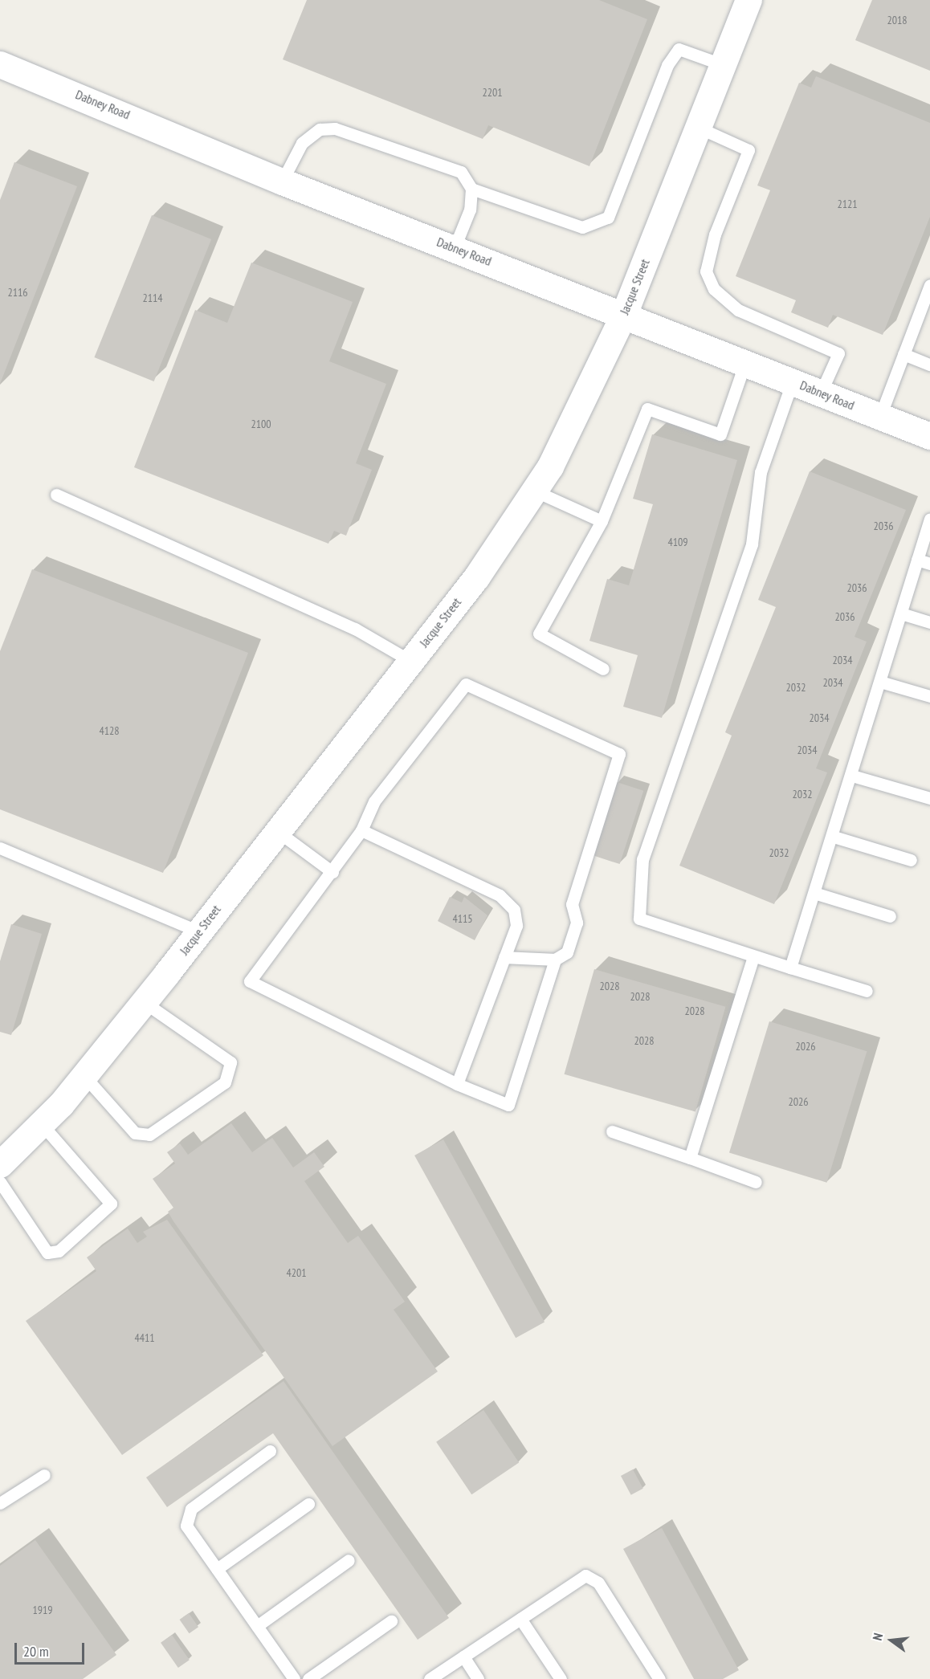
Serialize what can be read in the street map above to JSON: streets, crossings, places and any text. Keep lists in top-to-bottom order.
{
  "streets": {
    "street": ["Dabney Road", "Jacque Street"]
  },
  "crossings": [
    ["Dabney Road", "Jacque Street"]
  ],
  "house_numbers": [
    "2018",
    "2201",
    "2121",
    "2116",
    "2114",
    "2100",
    "2036",
    "4109",
    "2036",
    "2036",
    "2034",
    "2034",
    "2032",
    "2034",
    "4128",
    "2034",
    "2032",
    "2032",
    "4115",
    "2028",
    "2028",
    "2028",
    "2028",
    "2026",
    "2026",
    "4201",
    "4411",
    "1919"
  ],
  "scale_bar": "20 m",
  "north": "left"
}
